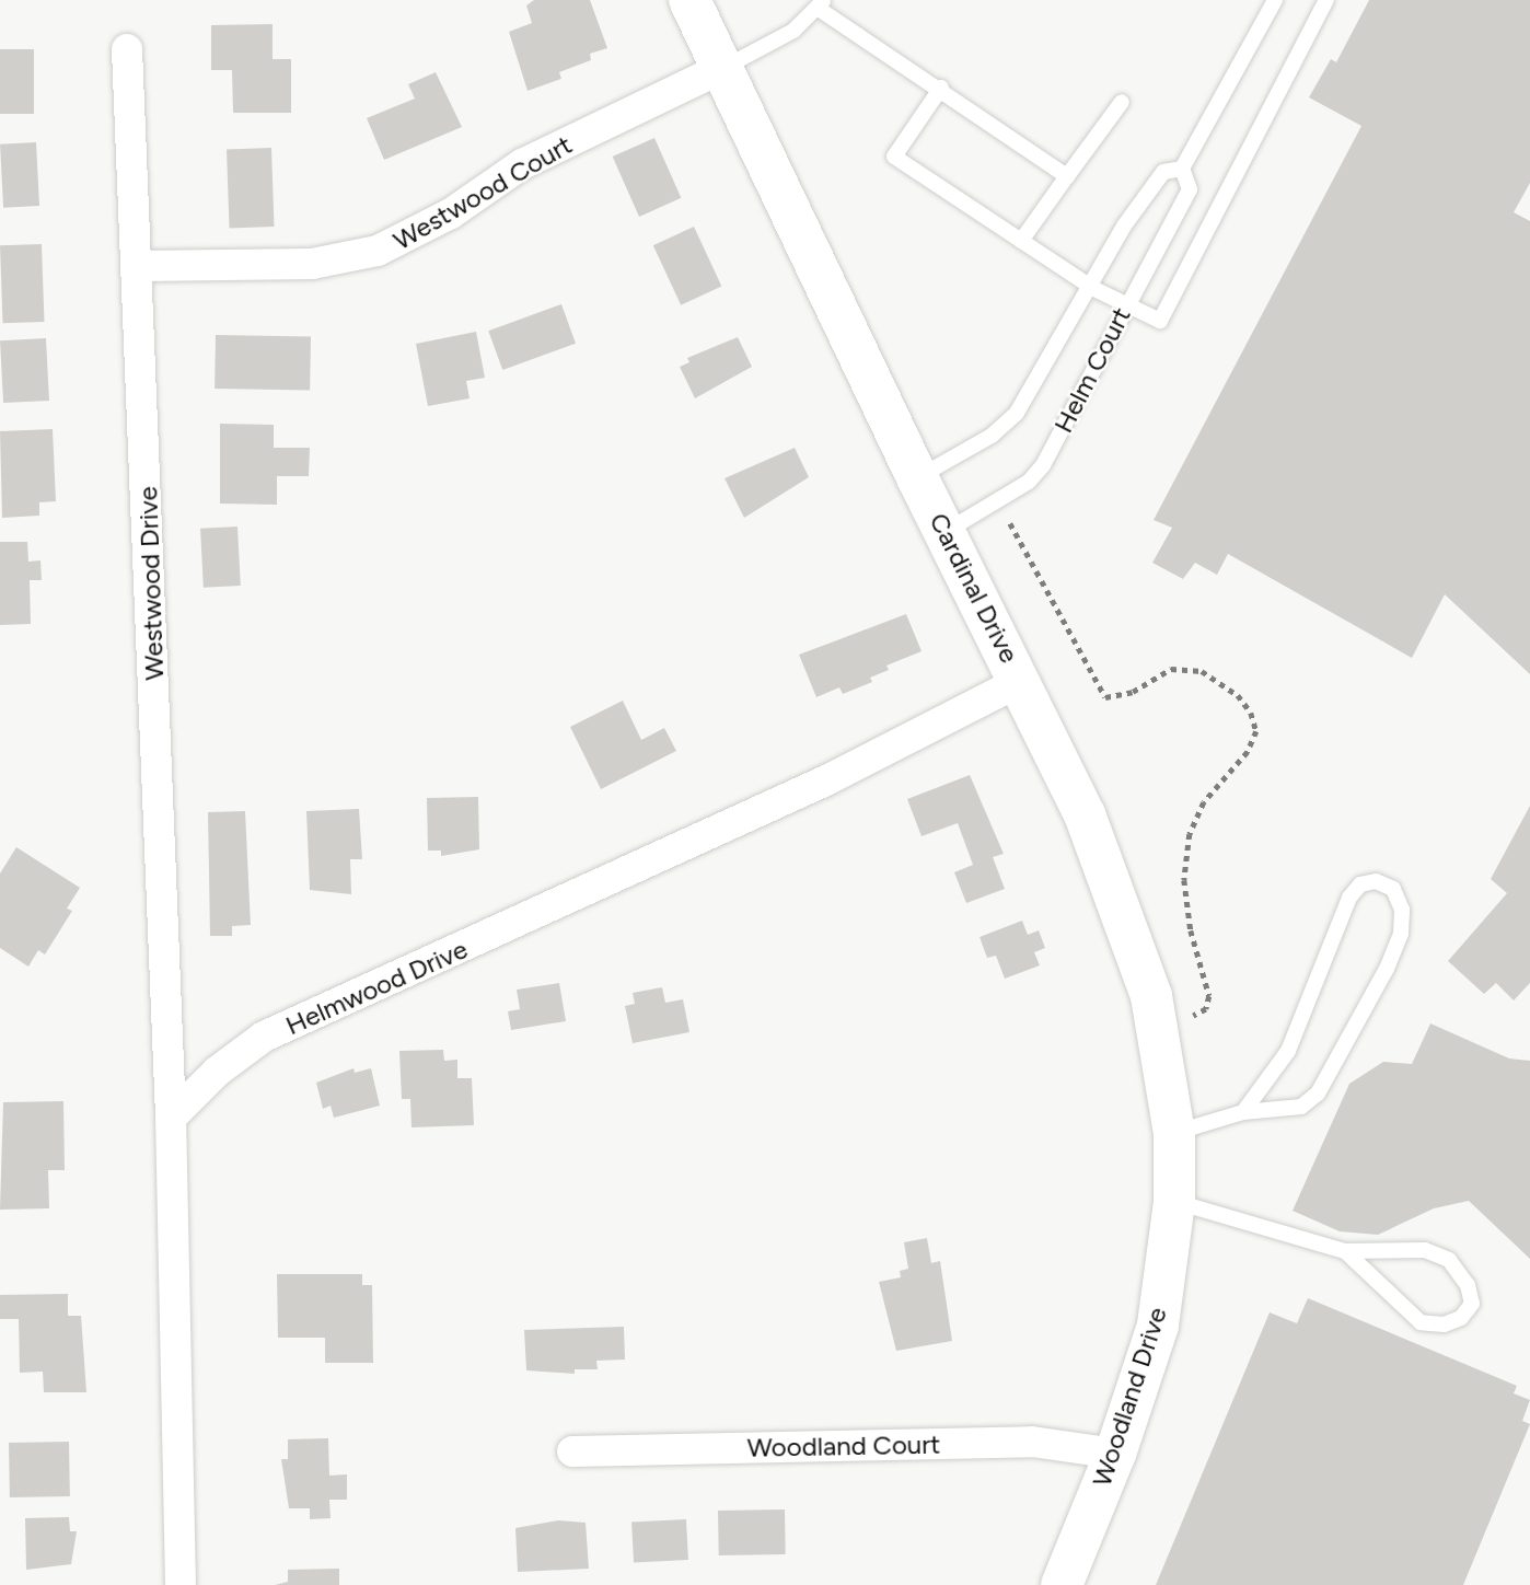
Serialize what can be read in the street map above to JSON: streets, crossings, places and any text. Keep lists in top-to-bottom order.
{
  "streets": {
    "main road": ["Cardinal Drive", "Woodland Drive"],
    "street": [
      "Westwood Court",
      "Westwood Drive",
      "Helmwood Drive",
      "Woodland Court"
    ],
    "lane": ["Helm Court"]
  },
  "crossings": [
    ["Westwood Court", "Westwood Drive"],
    ["Westwood Court", "Cardinal Drive"],
    ["Helm Court", "Cardinal Drive"],
    ["Westwood Drive", "Helmwood Drive"],
    ["Cardinal Drive", "Helmwood Drive"],
    ["Cardinal Drive", "Woodland Drive"],
    ["Woodland Drive", "Woodland Court"]
  ]
}
